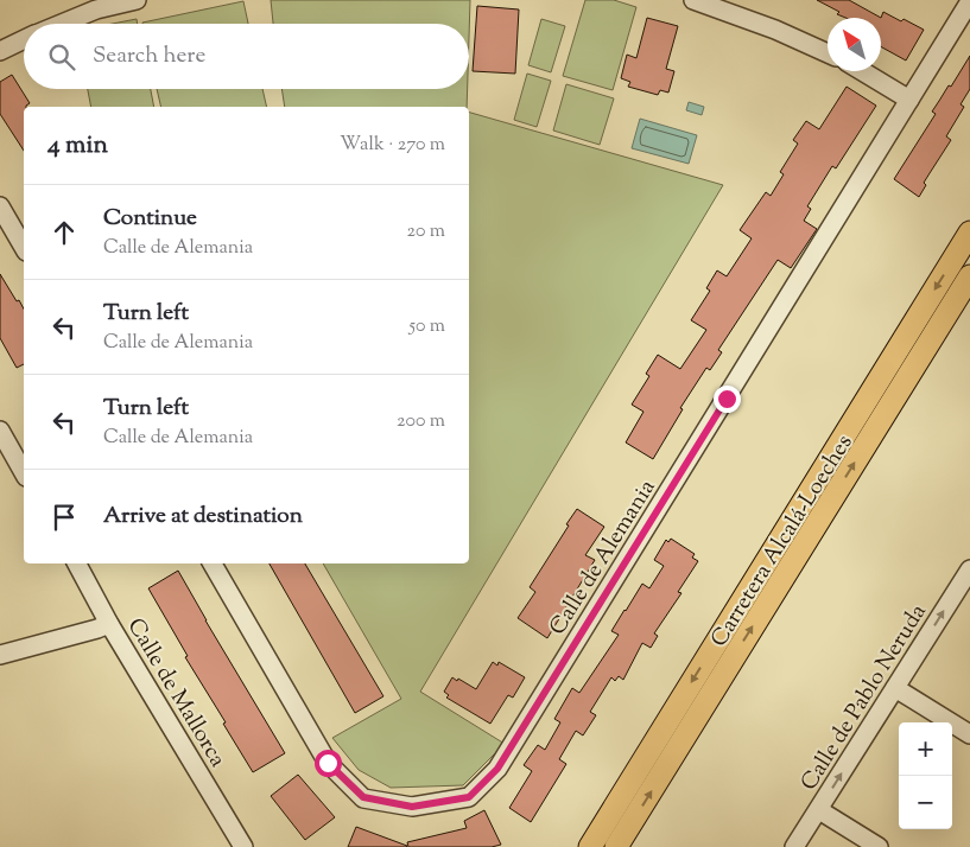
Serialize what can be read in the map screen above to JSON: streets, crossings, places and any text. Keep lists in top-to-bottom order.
{
  "streets": {
    "main road": ["Carretera Alcalá-Loeches"],
    "street": ["Calle de Alemania", "Calle de Mallorca", "Calle de Pablo Neruda"]
  },
  "one_way": ["Calle de Pablo Neruda"],
  "north": "top left",
  "page": {
    "search": "Search here",
    "heading": ["4 min", "Walk · 270 m"],
    "list": [
      ["Continue", "Calle de Alemania", "20 m"],
      ["Turn left", "Calle de Alemania", "50 m"],
      ["Turn left", "Calle de Alemania", "200 m"],
      "Arrive at destination"
    ],
    "map_buttons": ["+", "−"]
  }
}
